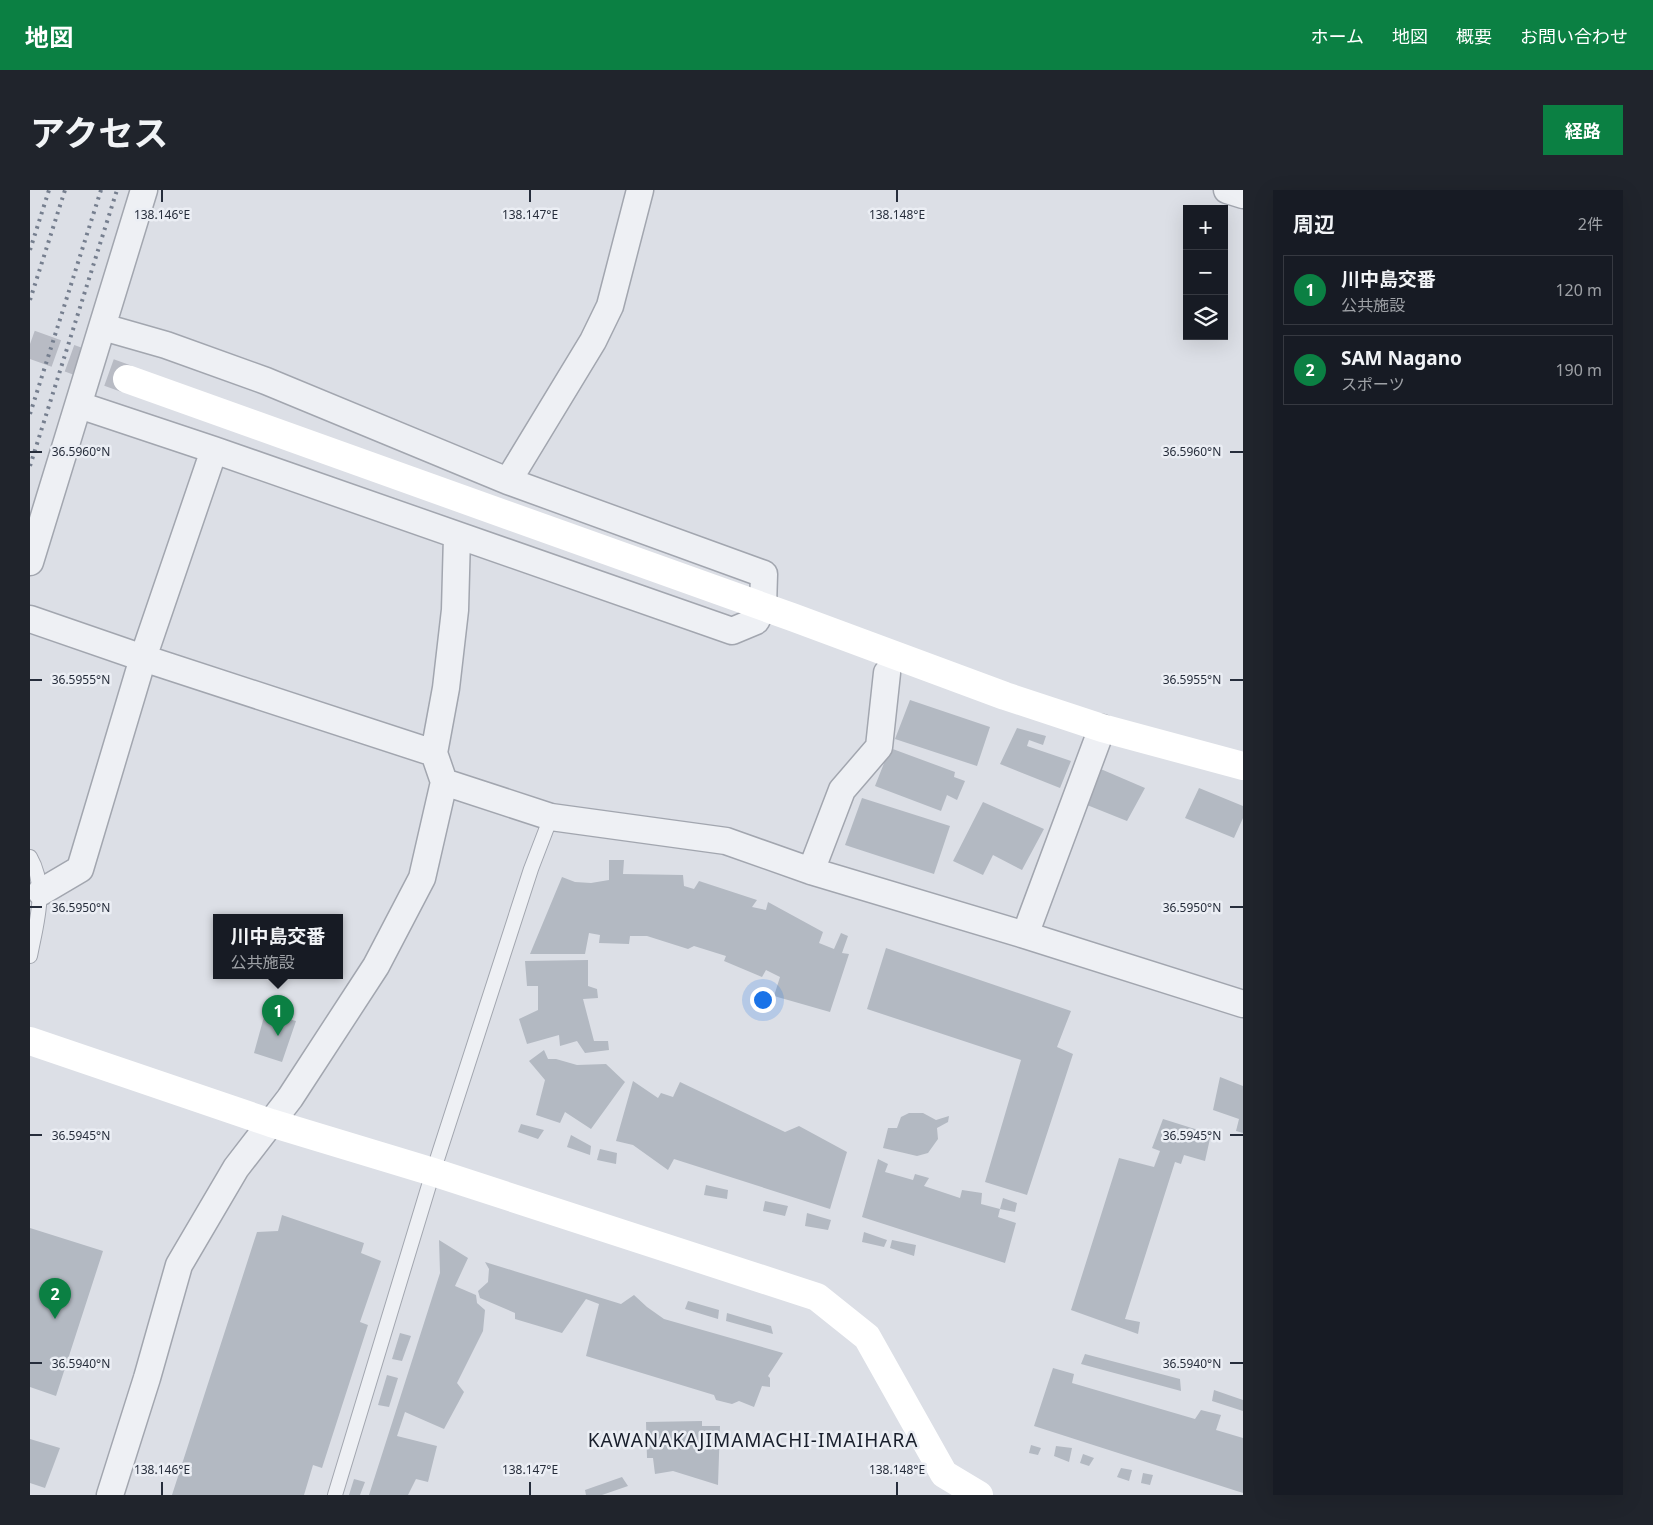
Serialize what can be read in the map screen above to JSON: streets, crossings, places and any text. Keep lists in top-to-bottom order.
{
  "districts": ["KAWANAKAJIMAMACHI-IMAIHARA"],
  "page": {
    "header": "地図",
    "nav": [
      "ホーム",
      "地図",
      "概要",
      "お問い合わせ"
    ],
    "title": "アクセス",
    "buttons": "経路",
    "heading": ["周辺", "2件"],
    "map_buttons": ["+", "−"],
    "list": [
      {
        "mark": "1",
        "name": "川中島交番",
        "note": "公共施設",
        "value": "120 m"
      },
      {
        "mark": "2",
        "name": "SAM Nagano",
        "note": "スポーツ",
        "value": "190 m"
      }
    ],
    "popup": ["川中島交番", "公共施設"],
    "pins": ["1", "2"]
  },
  "coordinates": [
    "138.146°E",
    "138.147°E",
    "138.148°E",
    "36.5960°N",
    "36.5955°N",
    "36.5950°N",
    "36.5945°N",
    "36.5940°N"
  ]
}
